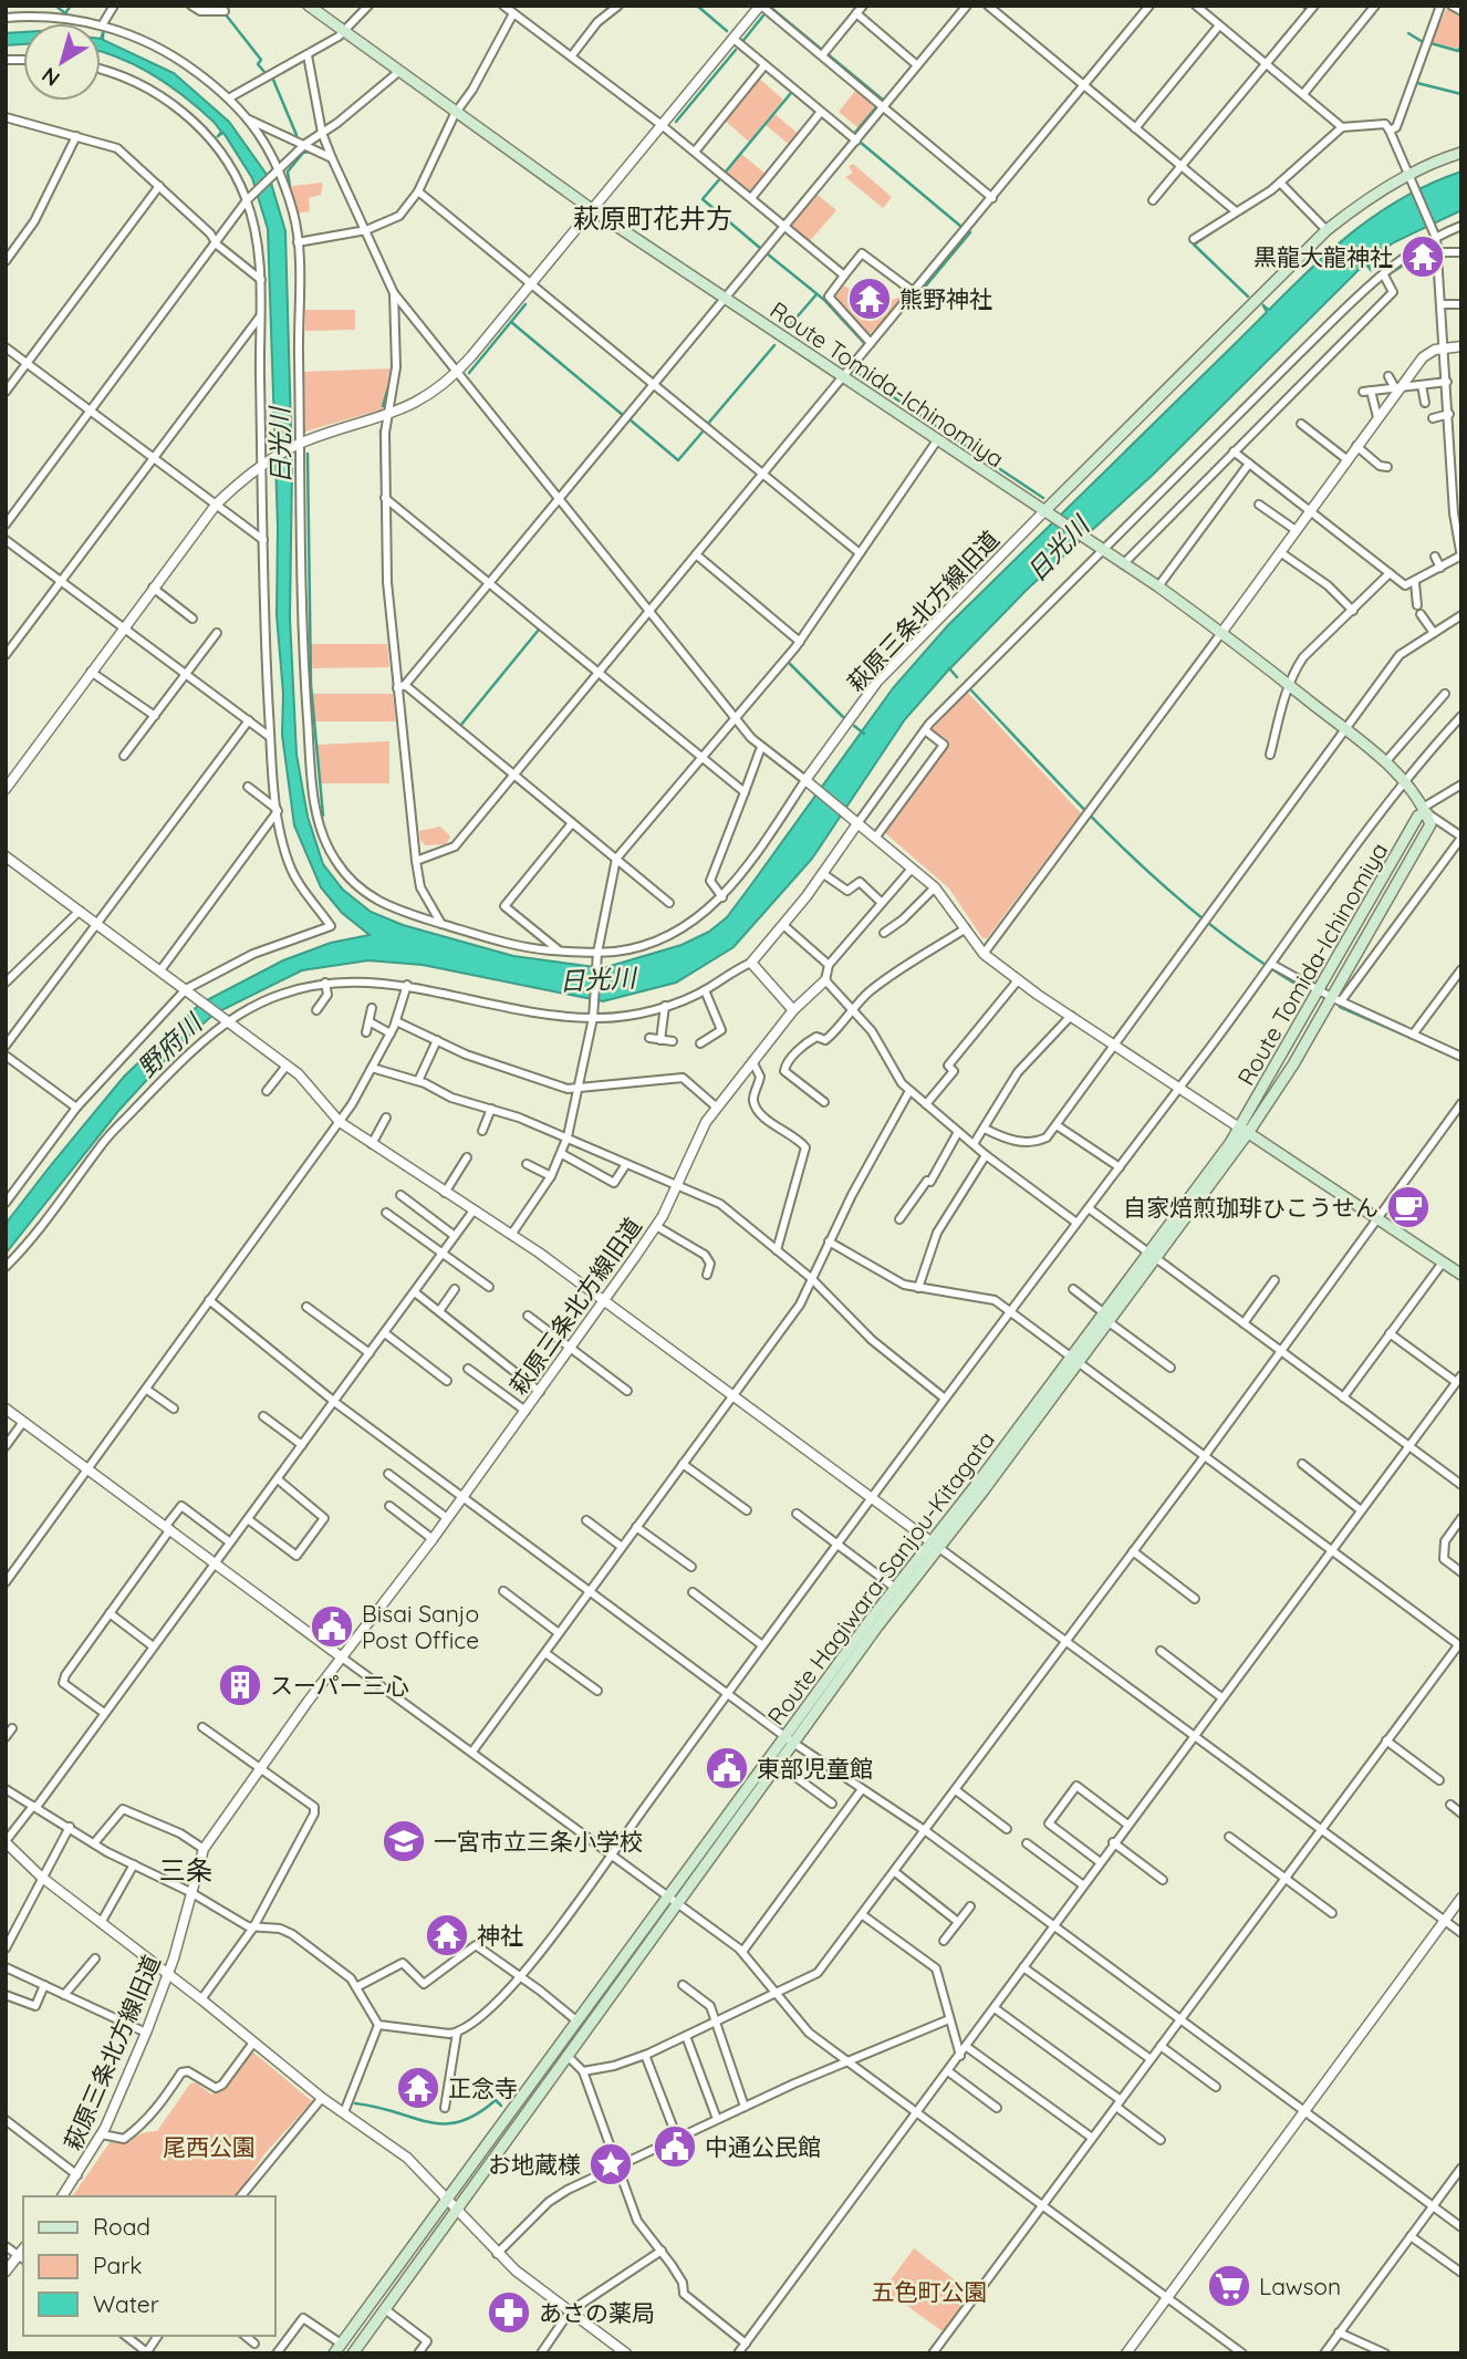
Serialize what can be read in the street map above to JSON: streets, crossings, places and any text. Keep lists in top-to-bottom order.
{
  "streets": {
    "main road": ["Route Tomida-Ichinomiya", "Route Hagiwara-Sanjou-Kitagata"],
    "street": ["萩原三条北方線旧道"]
  },
  "crossings": [
    ["Route Tomida-Ichinomiya", "萩原三条北方線旧道"],
    ["Route Tomida-Ichinomiya", "Route Hagiwara-Sanjou-Kitagata"]
  ],
  "districts": ["萩原町花井方", "三条"],
  "water": ["日光川", "野府川"],
  "parks": ["尾西公園", "五色町公園"],
  "places": {
    "temple": [
      "黒龍大龍神社",
      "熊野神社",
      "神社",
      "正念寺"
    ],
    "cafe": ["自家焙煎珈琲ひこうせん"],
    "public building": ["Bisai Sanjo Post Office", "東部児童館", "中通公民館"],
    "building": ["スーパー三心"],
    "school or university": ["一宮市立三条小学校"],
    "place": ["お地蔵様"],
    "supermarket": ["Lawson"],
    "pharmacy": ["あさの薬局"]
  },
  "legend": ["Road", "Park", "Water"],
  "north": "bottom left"
}
